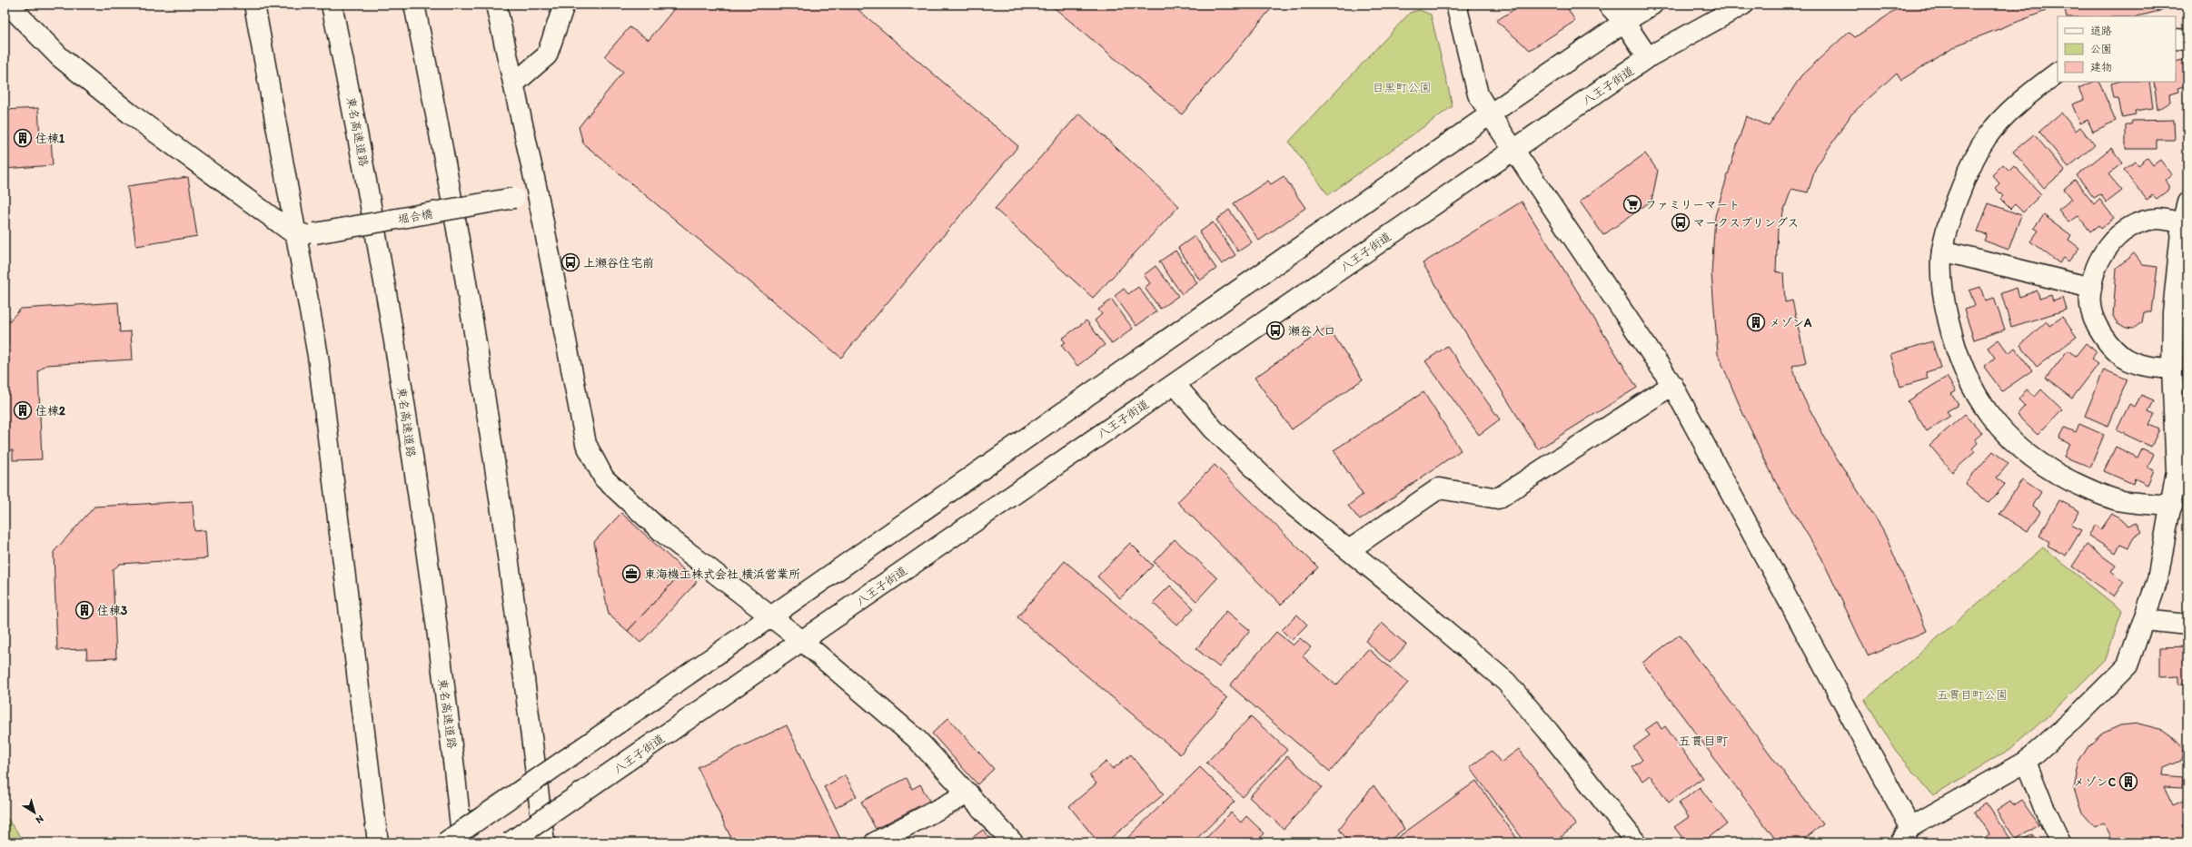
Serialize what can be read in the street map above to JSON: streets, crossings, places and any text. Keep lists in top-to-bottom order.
{
  "streets": {
    "main road": ["八王子街道", "東名高速道路", "堀合橋"]
  },
  "districts": ["五貫目町"],
  "parks": ["目黒町公園", "五貫目町公園"],
  "places": {
    "building": [
      "住棟1",
      "メゾンA",
      "住棟2",
      "住棟3",
      "メゾンC"
    ],
    "supermarket": ["ファミリーマート"],
    "bus stop": ["マークスプリングス", "上瀬谷住宅前", "瀬谷入口"],
    "office": ["東海機工株式会社 横浜営業所"]
  },
  "legend": ["道路", "公園", "建物"],
  "north": "bottom right"
}
